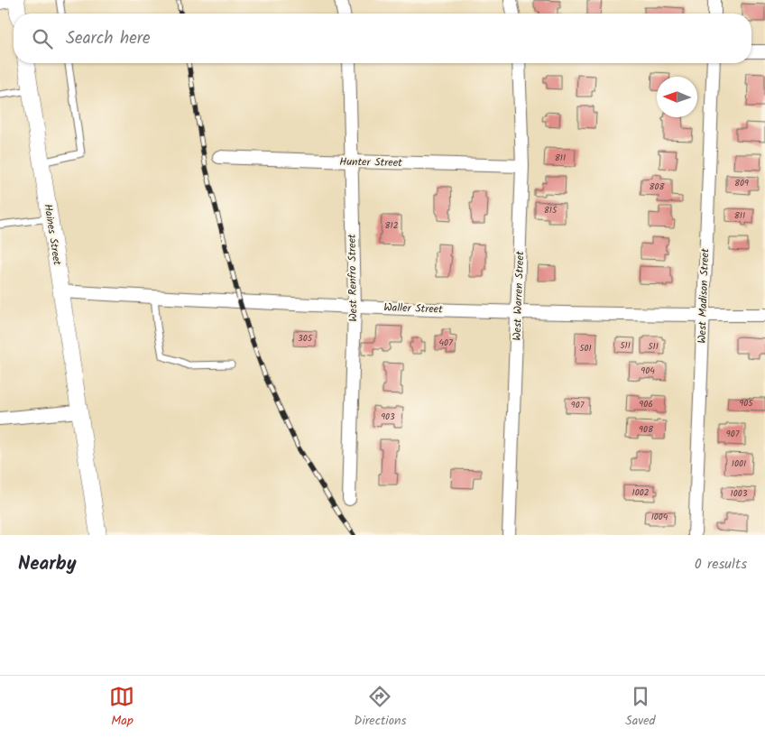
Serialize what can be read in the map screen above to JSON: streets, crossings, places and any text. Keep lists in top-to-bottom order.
{
  "streets": {
    "street": [
      "Hunter Street",
      "Haines Street",
      "West Renfro Street",
      "West Warren Street",
      "West Madison Street",
      "Waller Street"
    ]
  },
  "crossings": [
    ["Hunter Street", "West Renfro Street"],
    ["Hunter Street", "West Warren Street"],
    ["Haines Street", "Waller Street"],
    ["West Renfro Street", "Waller Street"],
    ["West Warren Street", "Waller Street"],
    ["West Madison Street", "Waller Street"]
  ],
  "house_numbers": [
    "811",
    "809",
    "808",
    "815",
    "811",
    "812",
    "305",
    "407",
    "511",
    "511",
    "501",
    "904",
    "905",
    "906",
    "907",
    "903",
    "908",
    "907",
    "1001",
    "1002",
    "1003",
    "1004"
  ],
  "north": "left",
  "page": {
    "search": "Search here",
    "heading": ["Nearby", "0 results"],
    "nav": ["Map", "Directions", "Saved"]
  }
}
